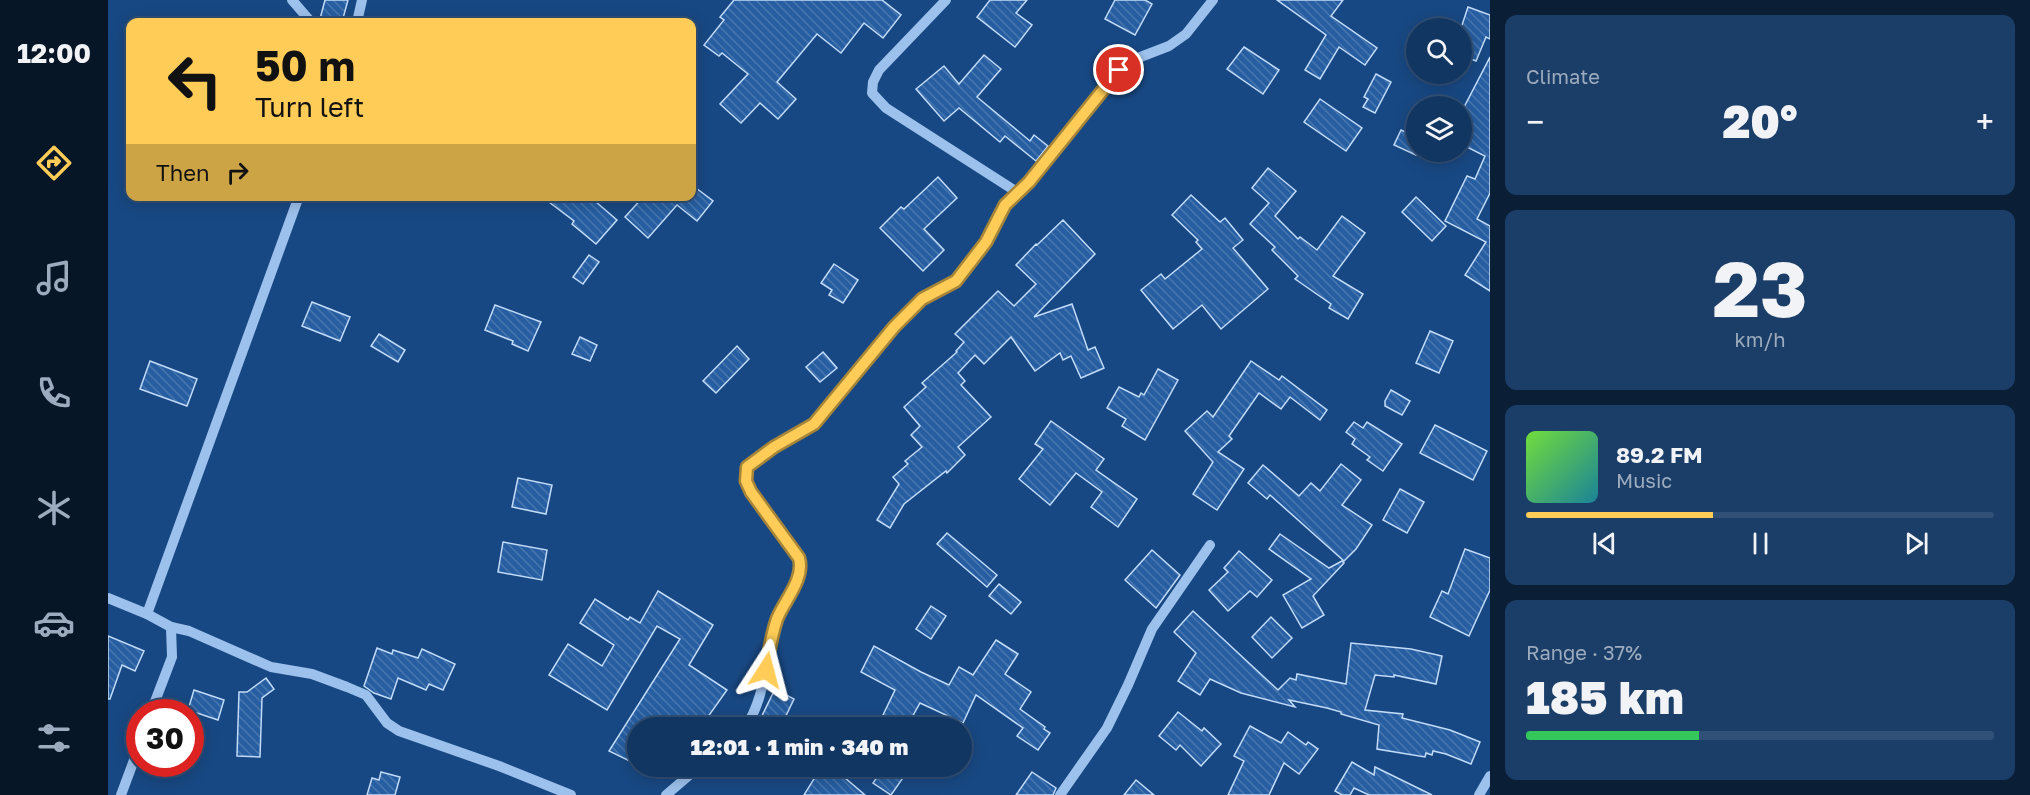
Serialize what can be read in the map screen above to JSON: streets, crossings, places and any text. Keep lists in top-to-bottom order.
{
  "page": {
    "tabs": "12:00",
    "tile": [
      "Climate",
      ["23", "km/h"],
      ["Range · 37%", "185 km"]
    ],
    "turn": ["50 m", "Turn left"],
    "heat": ["−", "20°", "+"],
    "then": "Then",
    "song": ["89.2 FM", "Music"],
    "limit": "30",
    "trip": "12:01 · 1 min · 340 m"
  }
}
